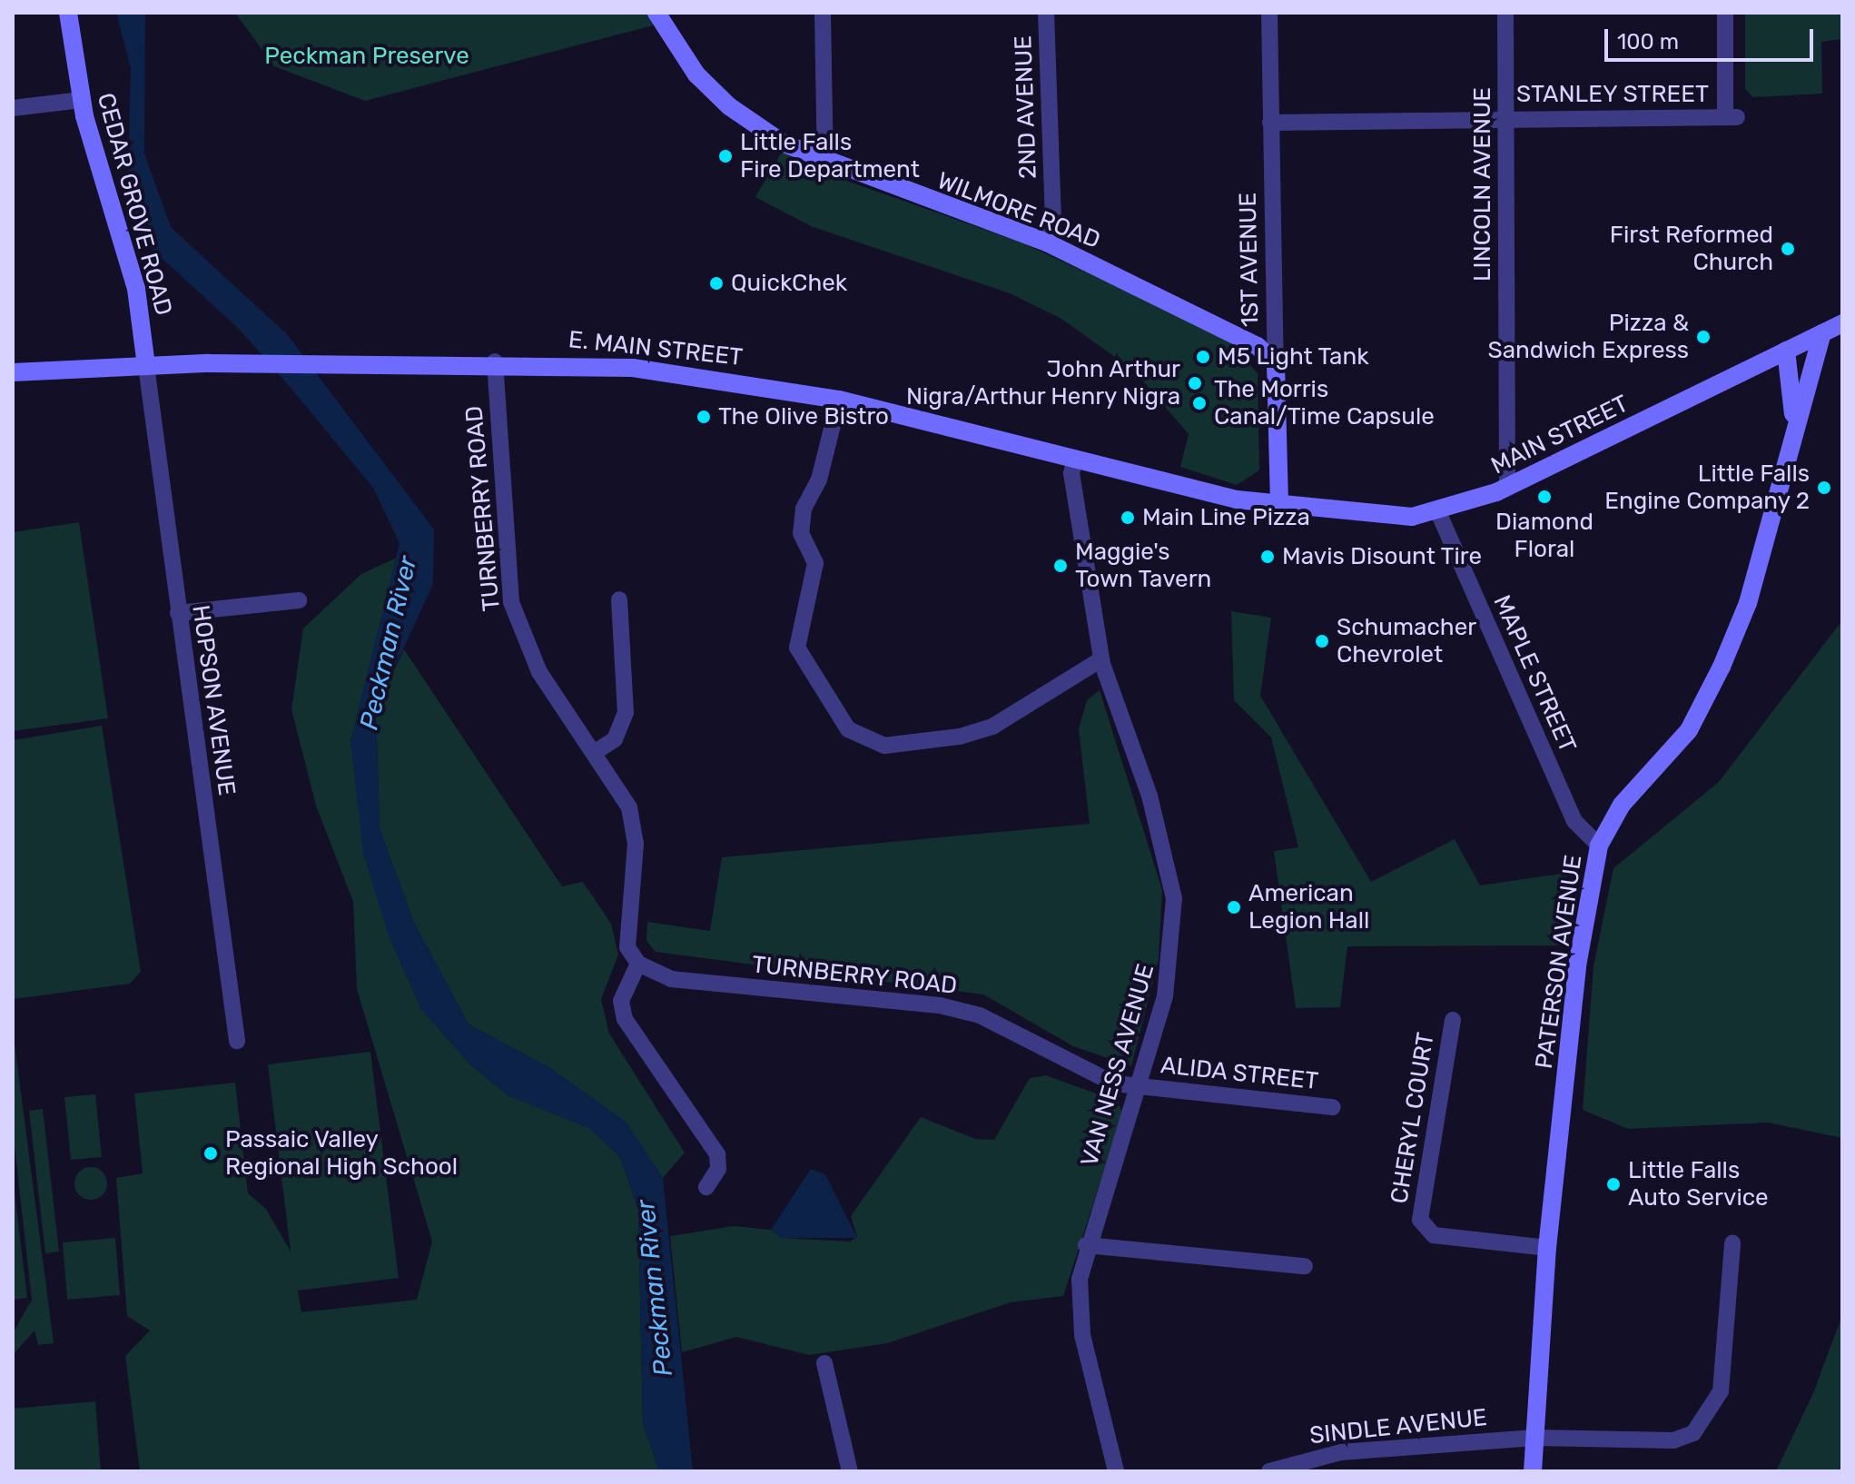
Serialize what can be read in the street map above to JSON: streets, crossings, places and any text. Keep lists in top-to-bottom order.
{
  "streets": {
    "main road": [
      "CEDAR GROVE ROAD",
      "WILMORE ROAD",
      "1ST AVENUE",
      "E. MAIN STREET",
      "MAIN STREET",
      "PATERSON AVENUE"
    ],
    "street": [
      "STANLEY STREET",
      "2ND AVENUE",
      "LINCOLN AVENUE",
      "TURNBERRY ROAD",
      "MAPLE STREET",
      "HOPSON AVENUE",
      "VAN NESS AVENUE",
      "ALIDA STREET",
      "CHERYL COURT",
      "SINDLE AVENUE"
    ]
  },
  "crossings": [
    ["STANLEY STREET", "LINCOLN AVENUE"],
    ["STANLEY STREET", "1ST AVENUE"],
    ["2ND AVENUE", "WILMORE ROAD"],
    ["LINCOLN AVENUE", "MAIN STREET"],
    ["CEDAR GROVE ROAD", "E. MAIN STREET"],
    ["CEDAR GROVE ROAD", "HOPSON AVENUE"],
    ["WILMORE ROAD", "1ST AVENUE"],
    ["1ST AVENUE", "E. MAIN STREET"],
    ["1ST AVENUE", "MAIN STREET"],
    ["E. MAIN STREET", "MAIN STREET"],
    ["E. MAIN STREET", "TURNBERRY ROAD"],
    ["E. MAIN STREET", "HOPSON AVENUE"],
    ["E. MAIN STREET", "VAN NESS AVENUE"],
    ["MAIN STREET", "MAPLE STREET"],
    ["MAIN STREET", "PATERSON AVENUE"],
    ["TURNBERRY ROAD", "VAN NESS AVENUE"],
    ["TURNBERRY ROAD", "ALIDA STREET"],
    ["MAPLE STREET", "PATERSON AVENUE"],
    ["PATERSON AVENUE", "CHERYL COURT"],
    ["PATERSON AVENUE", "SINDLE AVENUE"],
    ["VAN NESS AVENUE", "ALIDA STREET"]
  ],
  "water": ["Peckman River"],
  "parks": ["Peckman Preserve"],
  "places": [
    "Little Falls Fire Department",
    "First Reformed Church",
    "QuickChek",
    "Pizza & Sandwich Express",
    "M5 Light Tank",
    "John Arthur Nigra/Arthur Henry Nigra",
    "The Morris Canal/Time Capsule",
    "The Olive Bistro",
    "Little Falls Engine Company 2",
    "Diamond Floral",
    "Main Line Pizza",
    "Mavis Disount Tire",
    "Maggie's Town Tavern",
    "Schumacher Chevrolet",
    "American Legion Hall",
    "Passaic Valley Regional High School",
    "Little Falls Auto Service"
  ],
  "scale_bar": "100 m"
}
